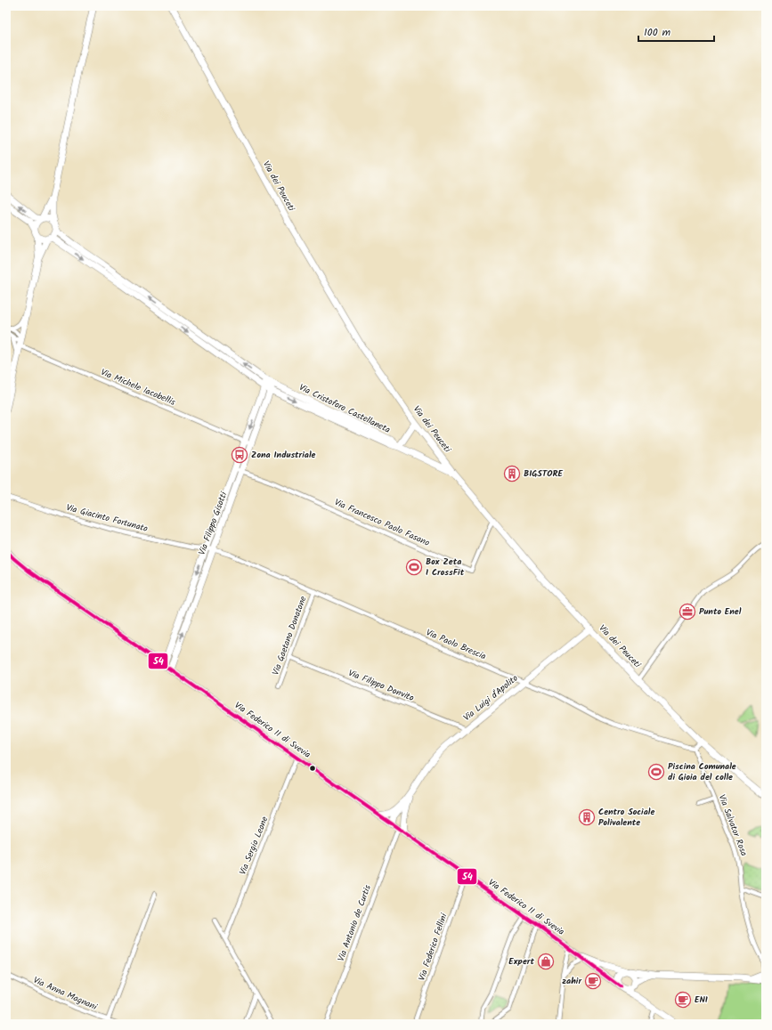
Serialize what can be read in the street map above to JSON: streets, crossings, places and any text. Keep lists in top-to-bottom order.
{
  "streets": {
    "main road": [
      "Via dei Peuceti",
      "Via Cristoforo Castellaneta",
      "Via Filippo Gisotti",
      "Via Luigi d'Apolito",
      "Via Federico II di Svevia"
    ],
    "street": [
      "Via Michele Iacobellis",
      "Via Giacinto Fortunato",
      "Via Francesco Paolo Fasano",
      "Via Gaetano Donatone",
      "Via Paolo Brescia",
      "Via Filippo Donvito",
      "Via Salvator Rosa",
      "Via Sergio Leone",
      "Via Antonio de Curtis",
      "Via Federico Fellini",
      "Via Anna Magnani"
    ]
  },
  "crossings": [
    ["Via dei Peuceti", "Via Cristoforo Castellaneta"],
    ["Via dei Peuceti", "Via Francesco Paolo Fasano"],
    ["Via dei Peuceti", "Via Luigi d'Apolito"],
    ["Via Michele Iacobellis", "Via Filippo Gisotti"],
    ["Via Cristoforo Castellaneta", "Via Filippo Gisotti"],
    ["Via Giacinto Fortunato", "Via Filippo Gisotti"],
    ["Via Giacinto Fortunato", "Via Paolo Brescia"],
    ["Via Francesco Paolo Fasano", "Via Filippo Gisotti"],
    ["Via Filippo Gisotti", "Via Paolo Brescia"],
    ["Via Filippo Gisotti", "Via Federico II di Svevia"],
    ["Via Gaetano Donatone", "Via Paolo Brescia"],
    ["Via Gaetano Donatone", "Via Filippo Donvito"],
    ["Via Paolo Brescia", "Via Luigi d'Apolito"],
    ["Via Paolo Brescia", "Via Salvator Rosa"],
    ["Via Filippo Donvito", "Via Luigi d'Apolito"],
    ["Via Luigi d'Apolito", "Via Federico II di Svevia"],
    ["Via Federico II di Svevia", "Via Salvator Rosa"],
    ["Via Federico II di Svevia", "Via Sergio Leone"],
    ["Via Federico II di Svevia", "Via Antonio de Curtis"],
    ["Via Federico II di Svevia", "Via Federico Fellini"]
  ],
  "places": {
    "bus stop": ["Zona Industriale"],
    "building": ["BIGSTORE", "Centro Sociale Polivalente"],
    "sports": ["Box Zeta I CrossFit", "Piscina Comunale di Gioia del colle"],
    "office": ["Punto Enel"],
    "shop": ["Expert"],
    "cafe": ["zahir", "ENI"]
  },
  "lines": ["transit line 54"],
  "scale_bar": "100 m"
}
